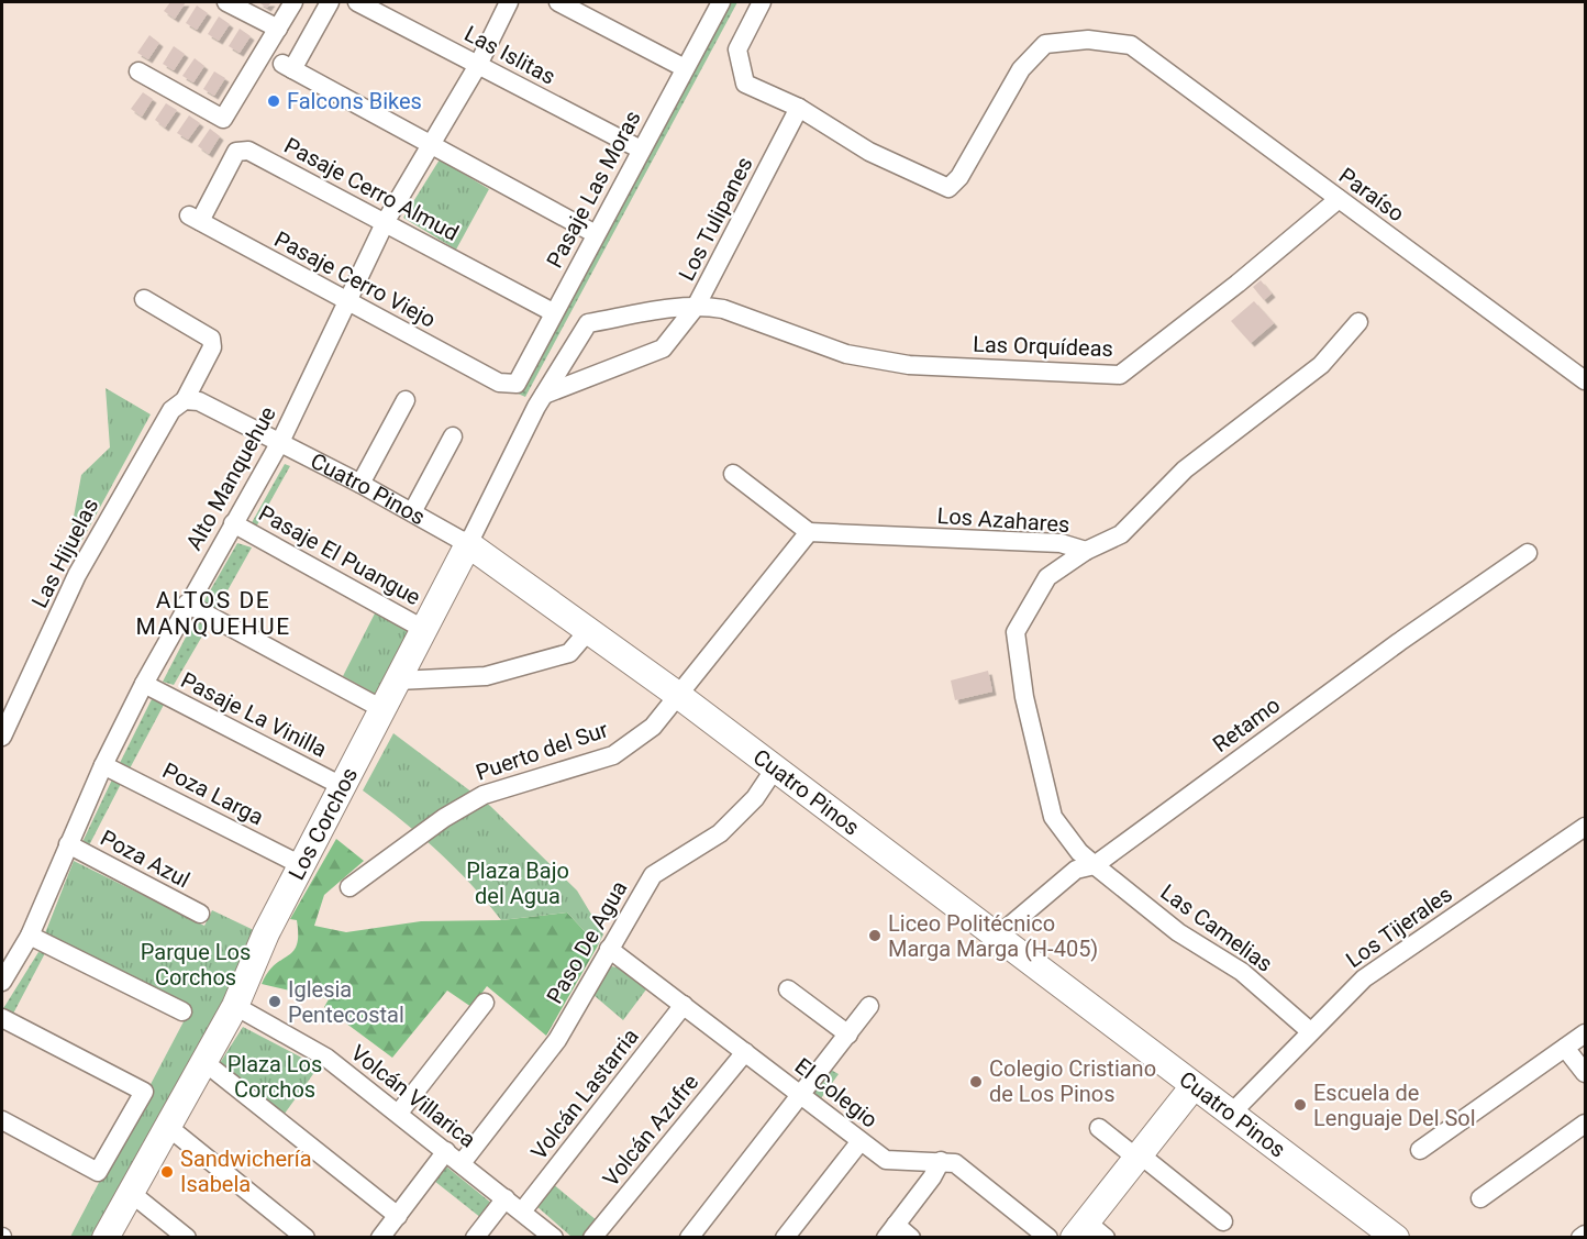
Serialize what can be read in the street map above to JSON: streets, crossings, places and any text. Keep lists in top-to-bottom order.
{
  "streets": {
    "street": [
      "Las Islitas",
      "Pasaje Cerro Almud",
      "Pasaje Las Moras",
      "Paraíso",
      "Los Tulipanes",
      "Pasaje Cerro Viejo",
      "Las Orquídeas",
      "Alto Manquehue",
      "Cuatro Pinos",
      "Los Azahares",
      "Las Hijuelas",
      "Pasaje El Puangue",
      "Pasaje La Vinilla",
      "Retamo",
      "Puerto del Sur",
      "Poza Larga",
      "Los Corchos",
      "Poza Azul",
      "Los Tijerales",
      "Las Camelias",
      "Paso De Agua",
      "El Colegio",
      "Volcán Lastarria",
      "Volcán Villarica",
      "Volcán Azufre"
    ]
  },
  "crossings": [
    ["Las Islitas", "Pasaje Las Moras"],
    ["Las Islitas", "Alto Manquehue"],
    ["Pasaje Cerro Almud", "Pasaje Las Moras"],
    ["Pasaje Cerro Almud", "Pasaje Cerro Viejo"],
    ["Pasaje Cerro Almud", "Alto Manquehue"],
    ["Pasaje Las Moras", "Pasaje Cerro Viejo"],
    ["Paraíso", "Los Tulipanes"],
    ["Paraíso", "Las Orquídeas"],
    ["Los Tulipanes", "Las Orquídeas"],
    ["Los Tulipanes", "Los Corchos"],
    ["Pasaje Cerro Viejo", "Alto Manquehue"],
    ["Alto Manquehue", "Cuatro Pinos"],
    ["Alto Manquehue", "Pasaje El Puangue"],
    ["Alto Manquehue", "Pasaje La Vinilla"],
    ["Alto Manquehue", "Poza Larga"],
    ["Alto Manquehue", "Poza Azul"],
    ["Cuatro Pinos", "Las Hijuelas"],
    ["Cuatro Pinos", "Retamo"],
    ["Cuatro Pinos", "Puerto del Sur"],
    ["Cuatro Pinos", "Los Corchos"],
    ["Cuatro Pinos", "Los Tijerales"],
    ["Cuatro Pinos", "Paso De Agua"],
    ["Los Azahares", "Las Camelias"],
    ["Pasaje El Puangue", "Los Corchos"],
    ["Pasaje La Vinilla", "Los Corchos"],
    ["Retamo", "Las Camelias"],
    ["Poza Larga", "Los Corchos"],
    ["Los Corchos", "Volcán Villarica"],
    ["Los Tijerales", "Las Camelias"],
    ["Paso De Agua", "El Colegio"],
    ["Paso De Agua", "Volcán Villarica"],
    ["El Colegio", "Volcán Lastarria"],
    ["El Colegio", "Volcán Azufre"],
    ["Volcán Lastarria", "Volcán Villarica"]
  ],
  "districts": ["ALTOS DE MANQUEHUE"],
  "parks": ["Plaza Bajo del Agua", "Parque Los Corchos", "Plaza Los Corchos"],
  "places": [
    "Falcons Bikes",
    "Liceo Politécnico Marga Marga (H-405)",
    "Iglesia Pentecostal",
    "Colegio Cristiano de Los Pinos",
    "Escuela de Lenguaje Del Sol",
    "Sandwichería Isabela"
  ]
}
